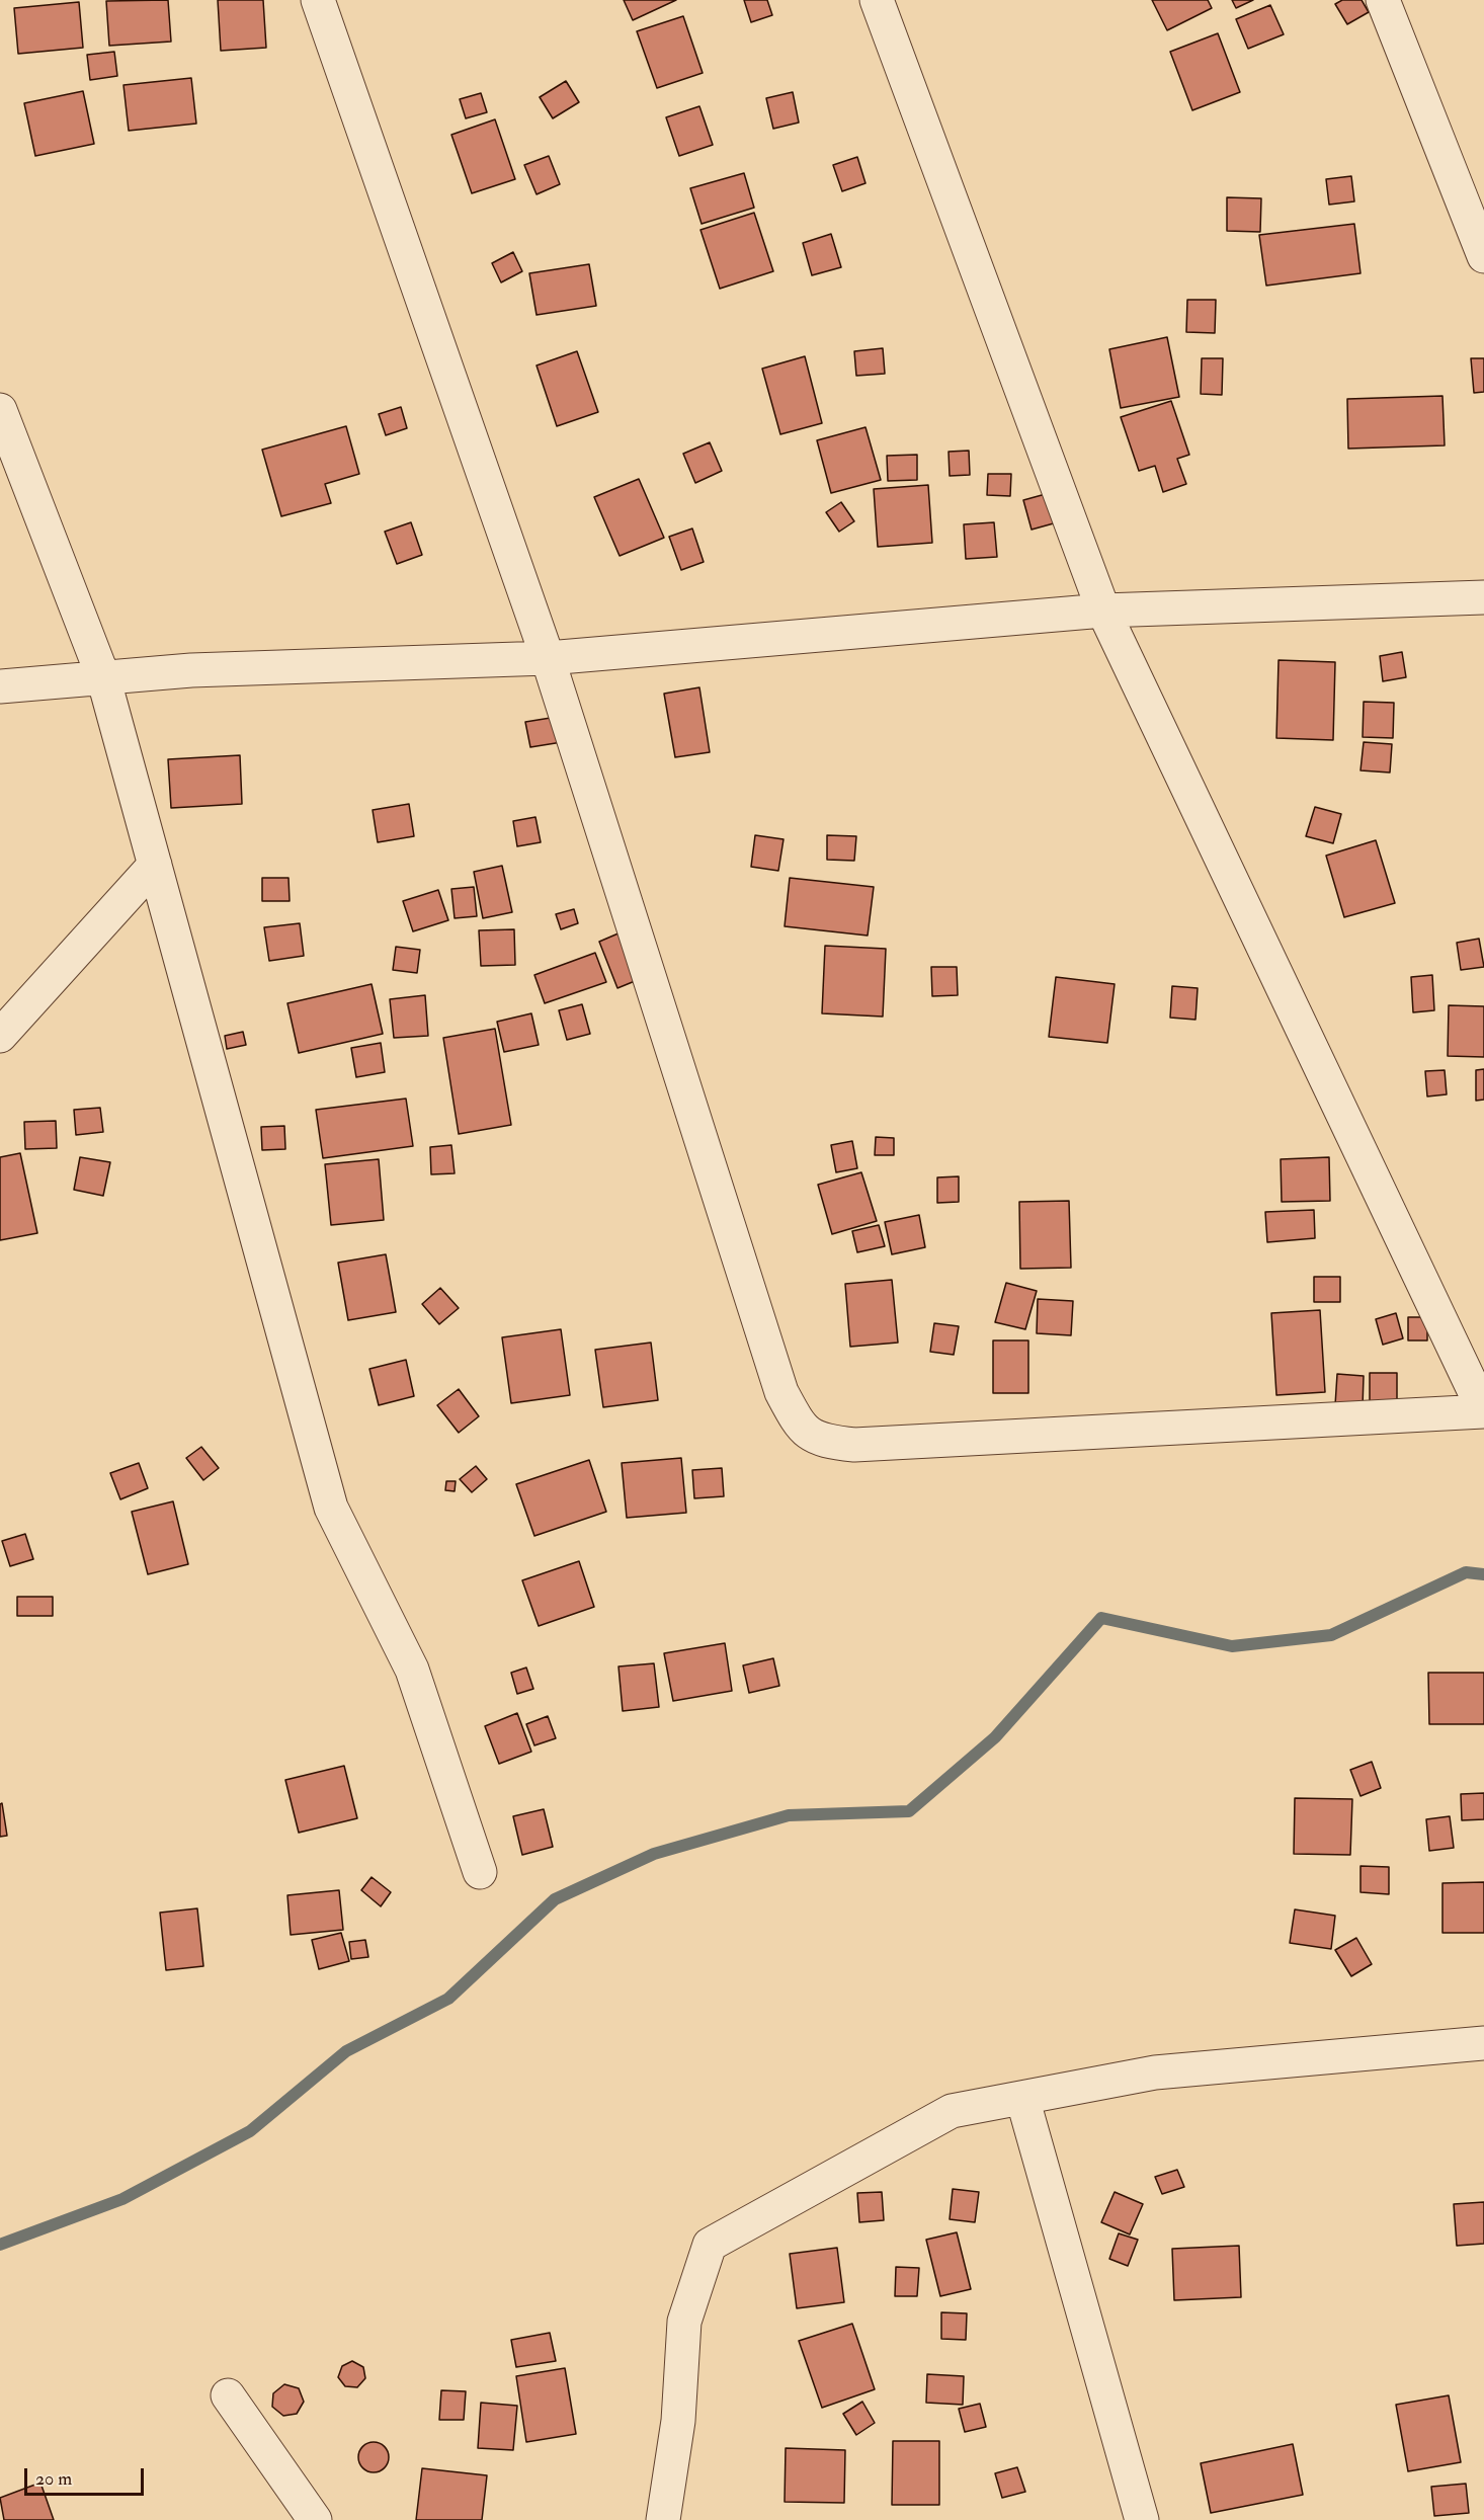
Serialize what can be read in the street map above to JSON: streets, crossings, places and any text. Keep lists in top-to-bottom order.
{
  "scale_bar": "20 m"
}
